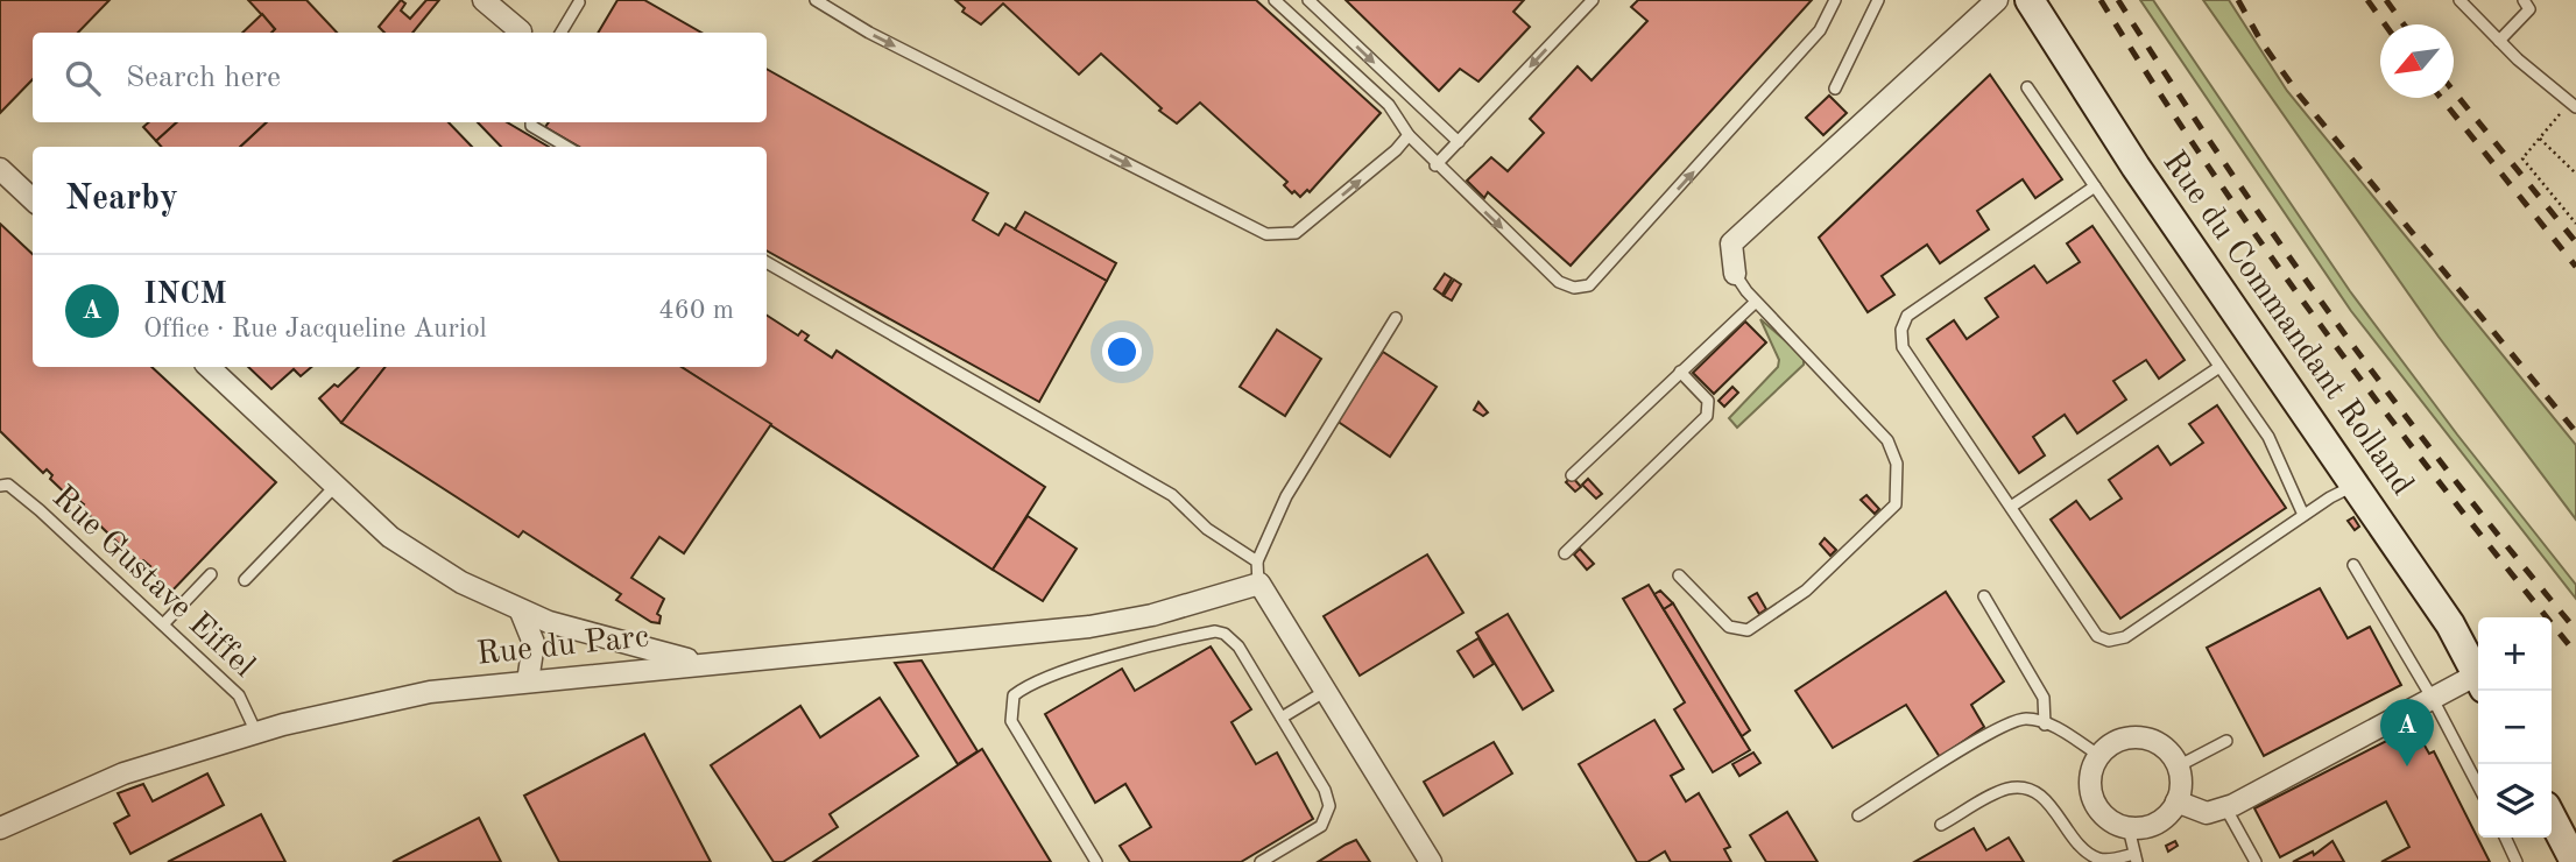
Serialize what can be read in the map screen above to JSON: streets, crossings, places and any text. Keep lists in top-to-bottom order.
{
  "streets": {
    "street": ["Rue du Commandant Rolland", "Rue du Parc"],
    "lane": ["Rue Gustave Eiffel"]
  },
  "crossings": [
    ["Rue Gustave Eiffel", "Rue du Parc"]
  ],
  "north": "bottom left",
  "page": {
    "search": "Search here",
    "heading": "Nearby",
    "list": [
      {
        "mark": "A",
        "name": "INCM",
        "note": "Office · Rue Jacqueline Auriol",
        "value": "460 m"
      }
    ],
    "map_buttons": ["+", "−"],
    "pins": "A"
  }
}
